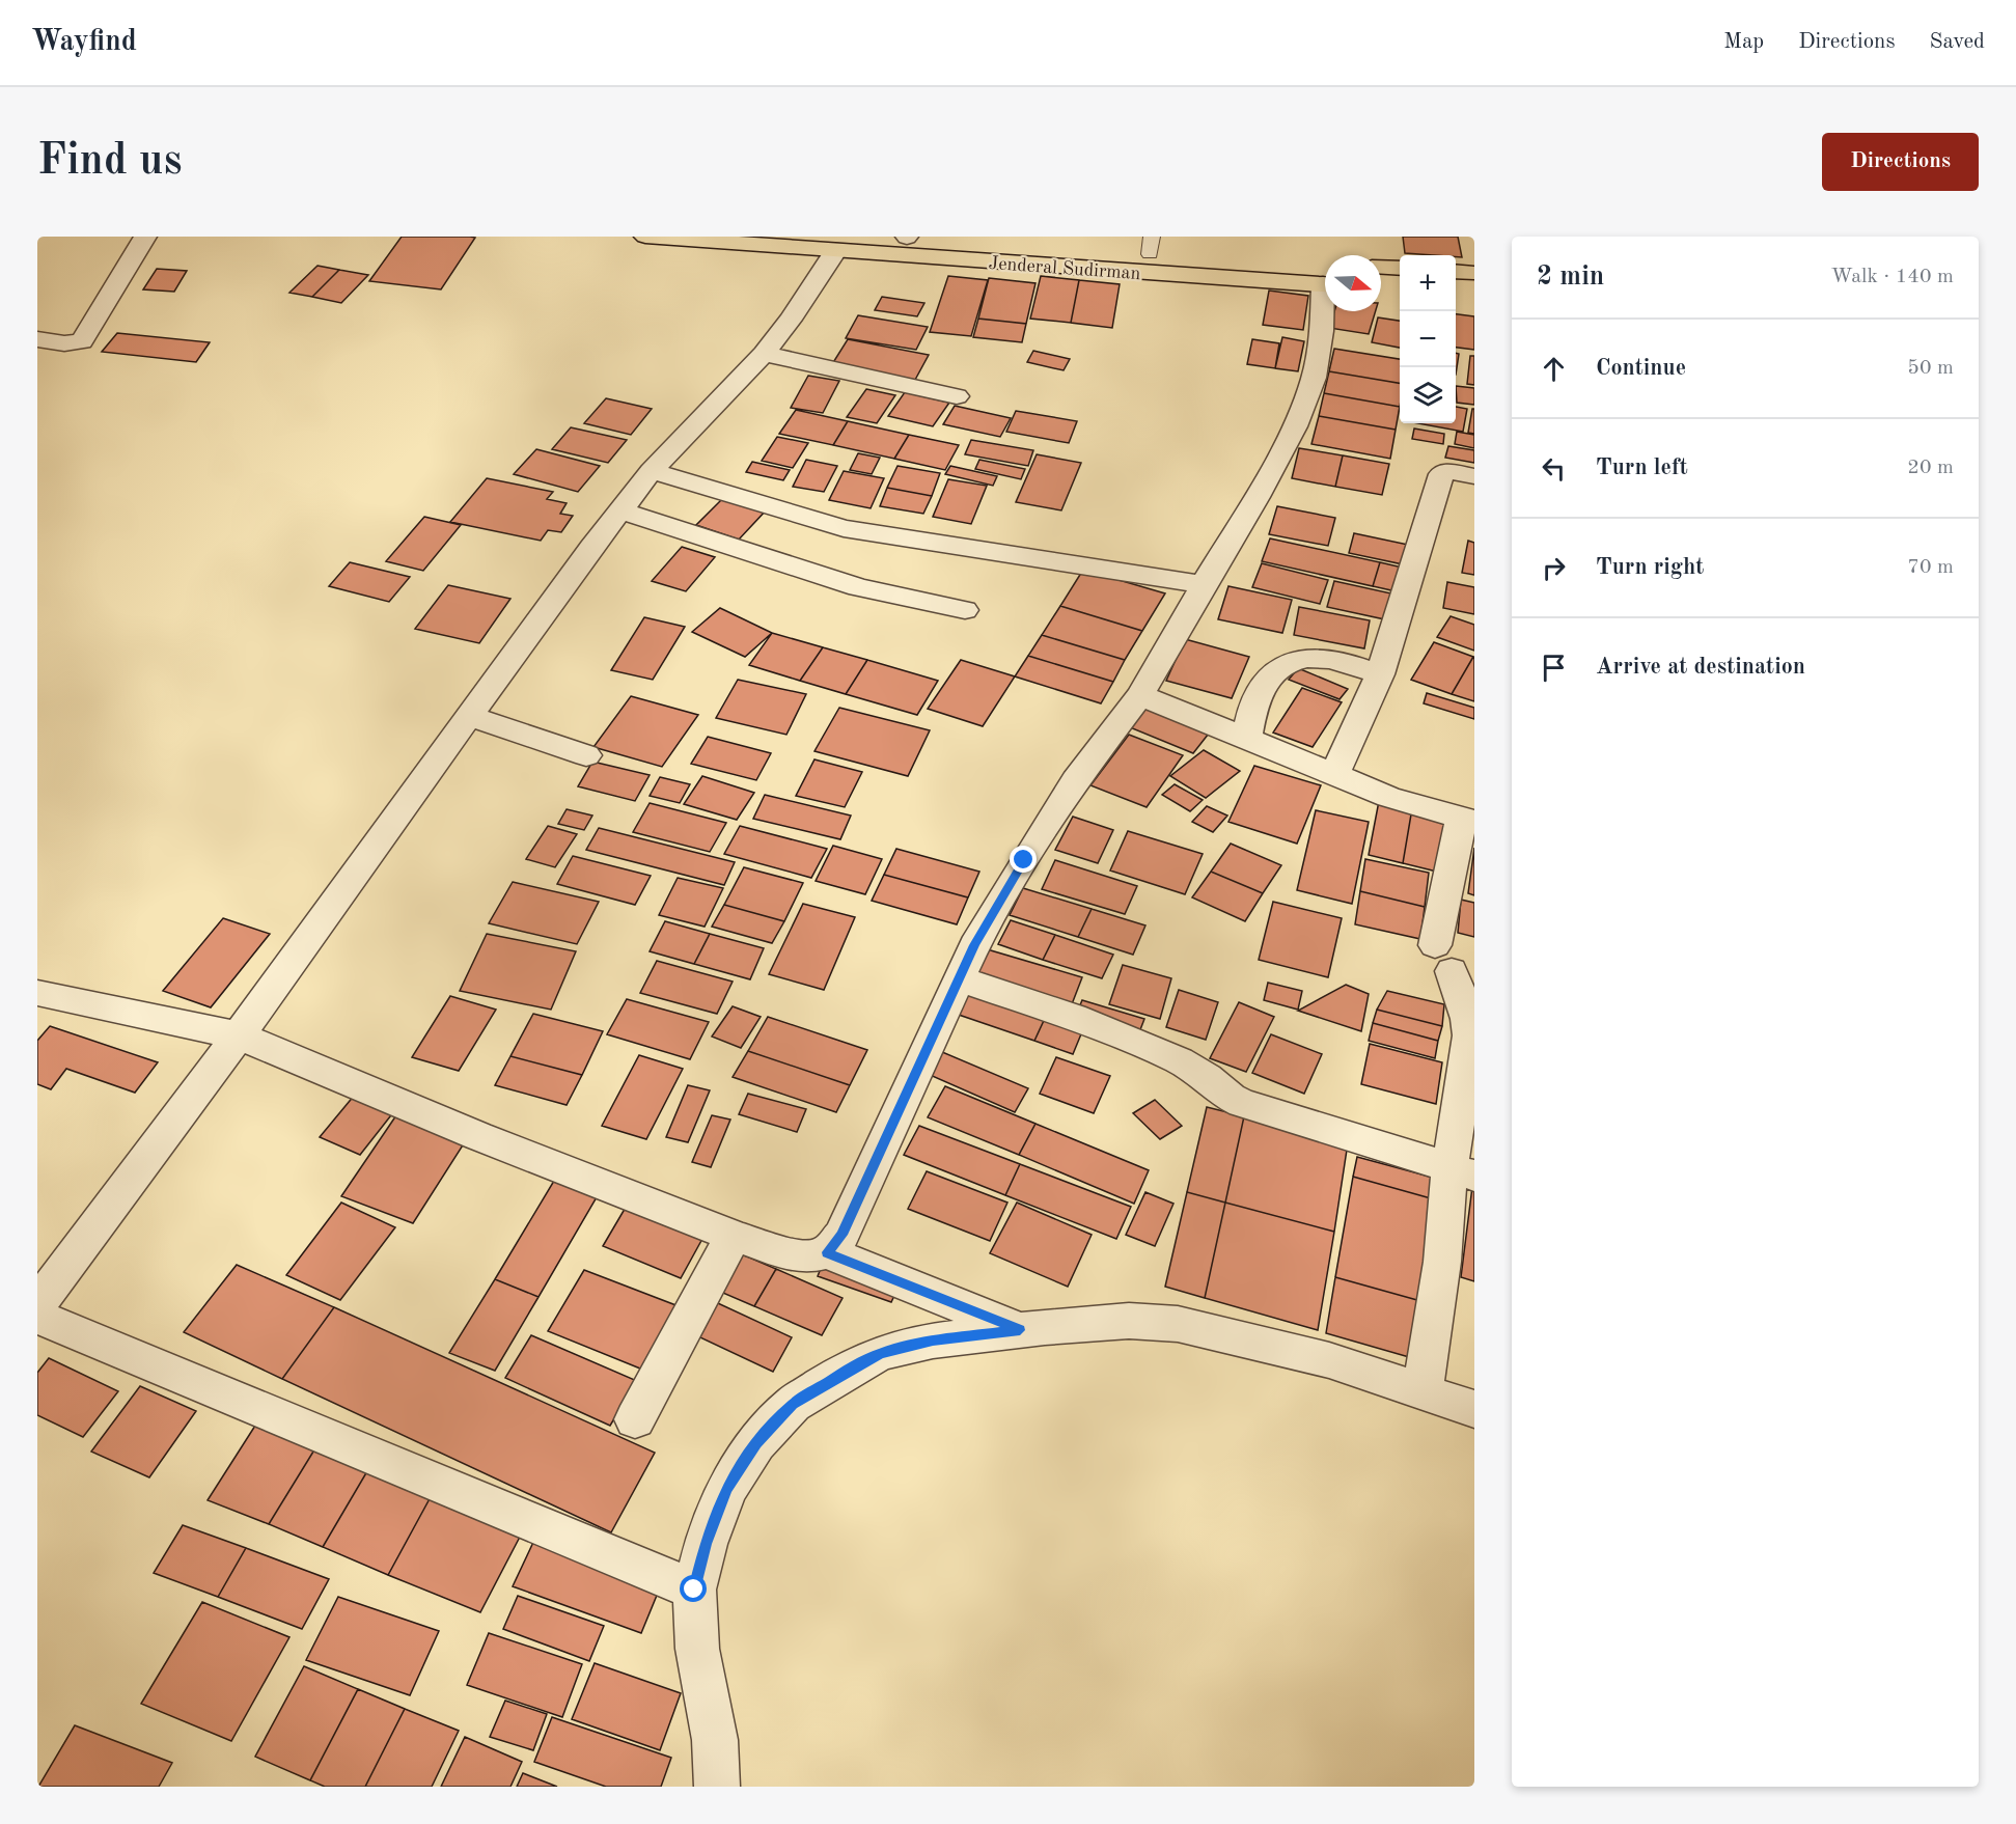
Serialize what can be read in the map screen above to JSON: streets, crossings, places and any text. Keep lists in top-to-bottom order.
{
  "streets": {
    "highway": ["Jenderal Sudirman"]
  },
  "north": "right",
  "page": {
    "header": "Wayfind",
    "nav": ["Map", "Directions", "Saved"],
    "buttons": "Directions",
    "title": "Find us",
    "heading": ["2 min", "Walk · 140 m"],
    "map_buttons": ["+", "−"],
    "list": [
      ["Continue", "50 m"],
      ["Turn left", "20 m"],
      ["Turn right", "70 m"],
      "Arrive at destination"
    ]
  }
}
